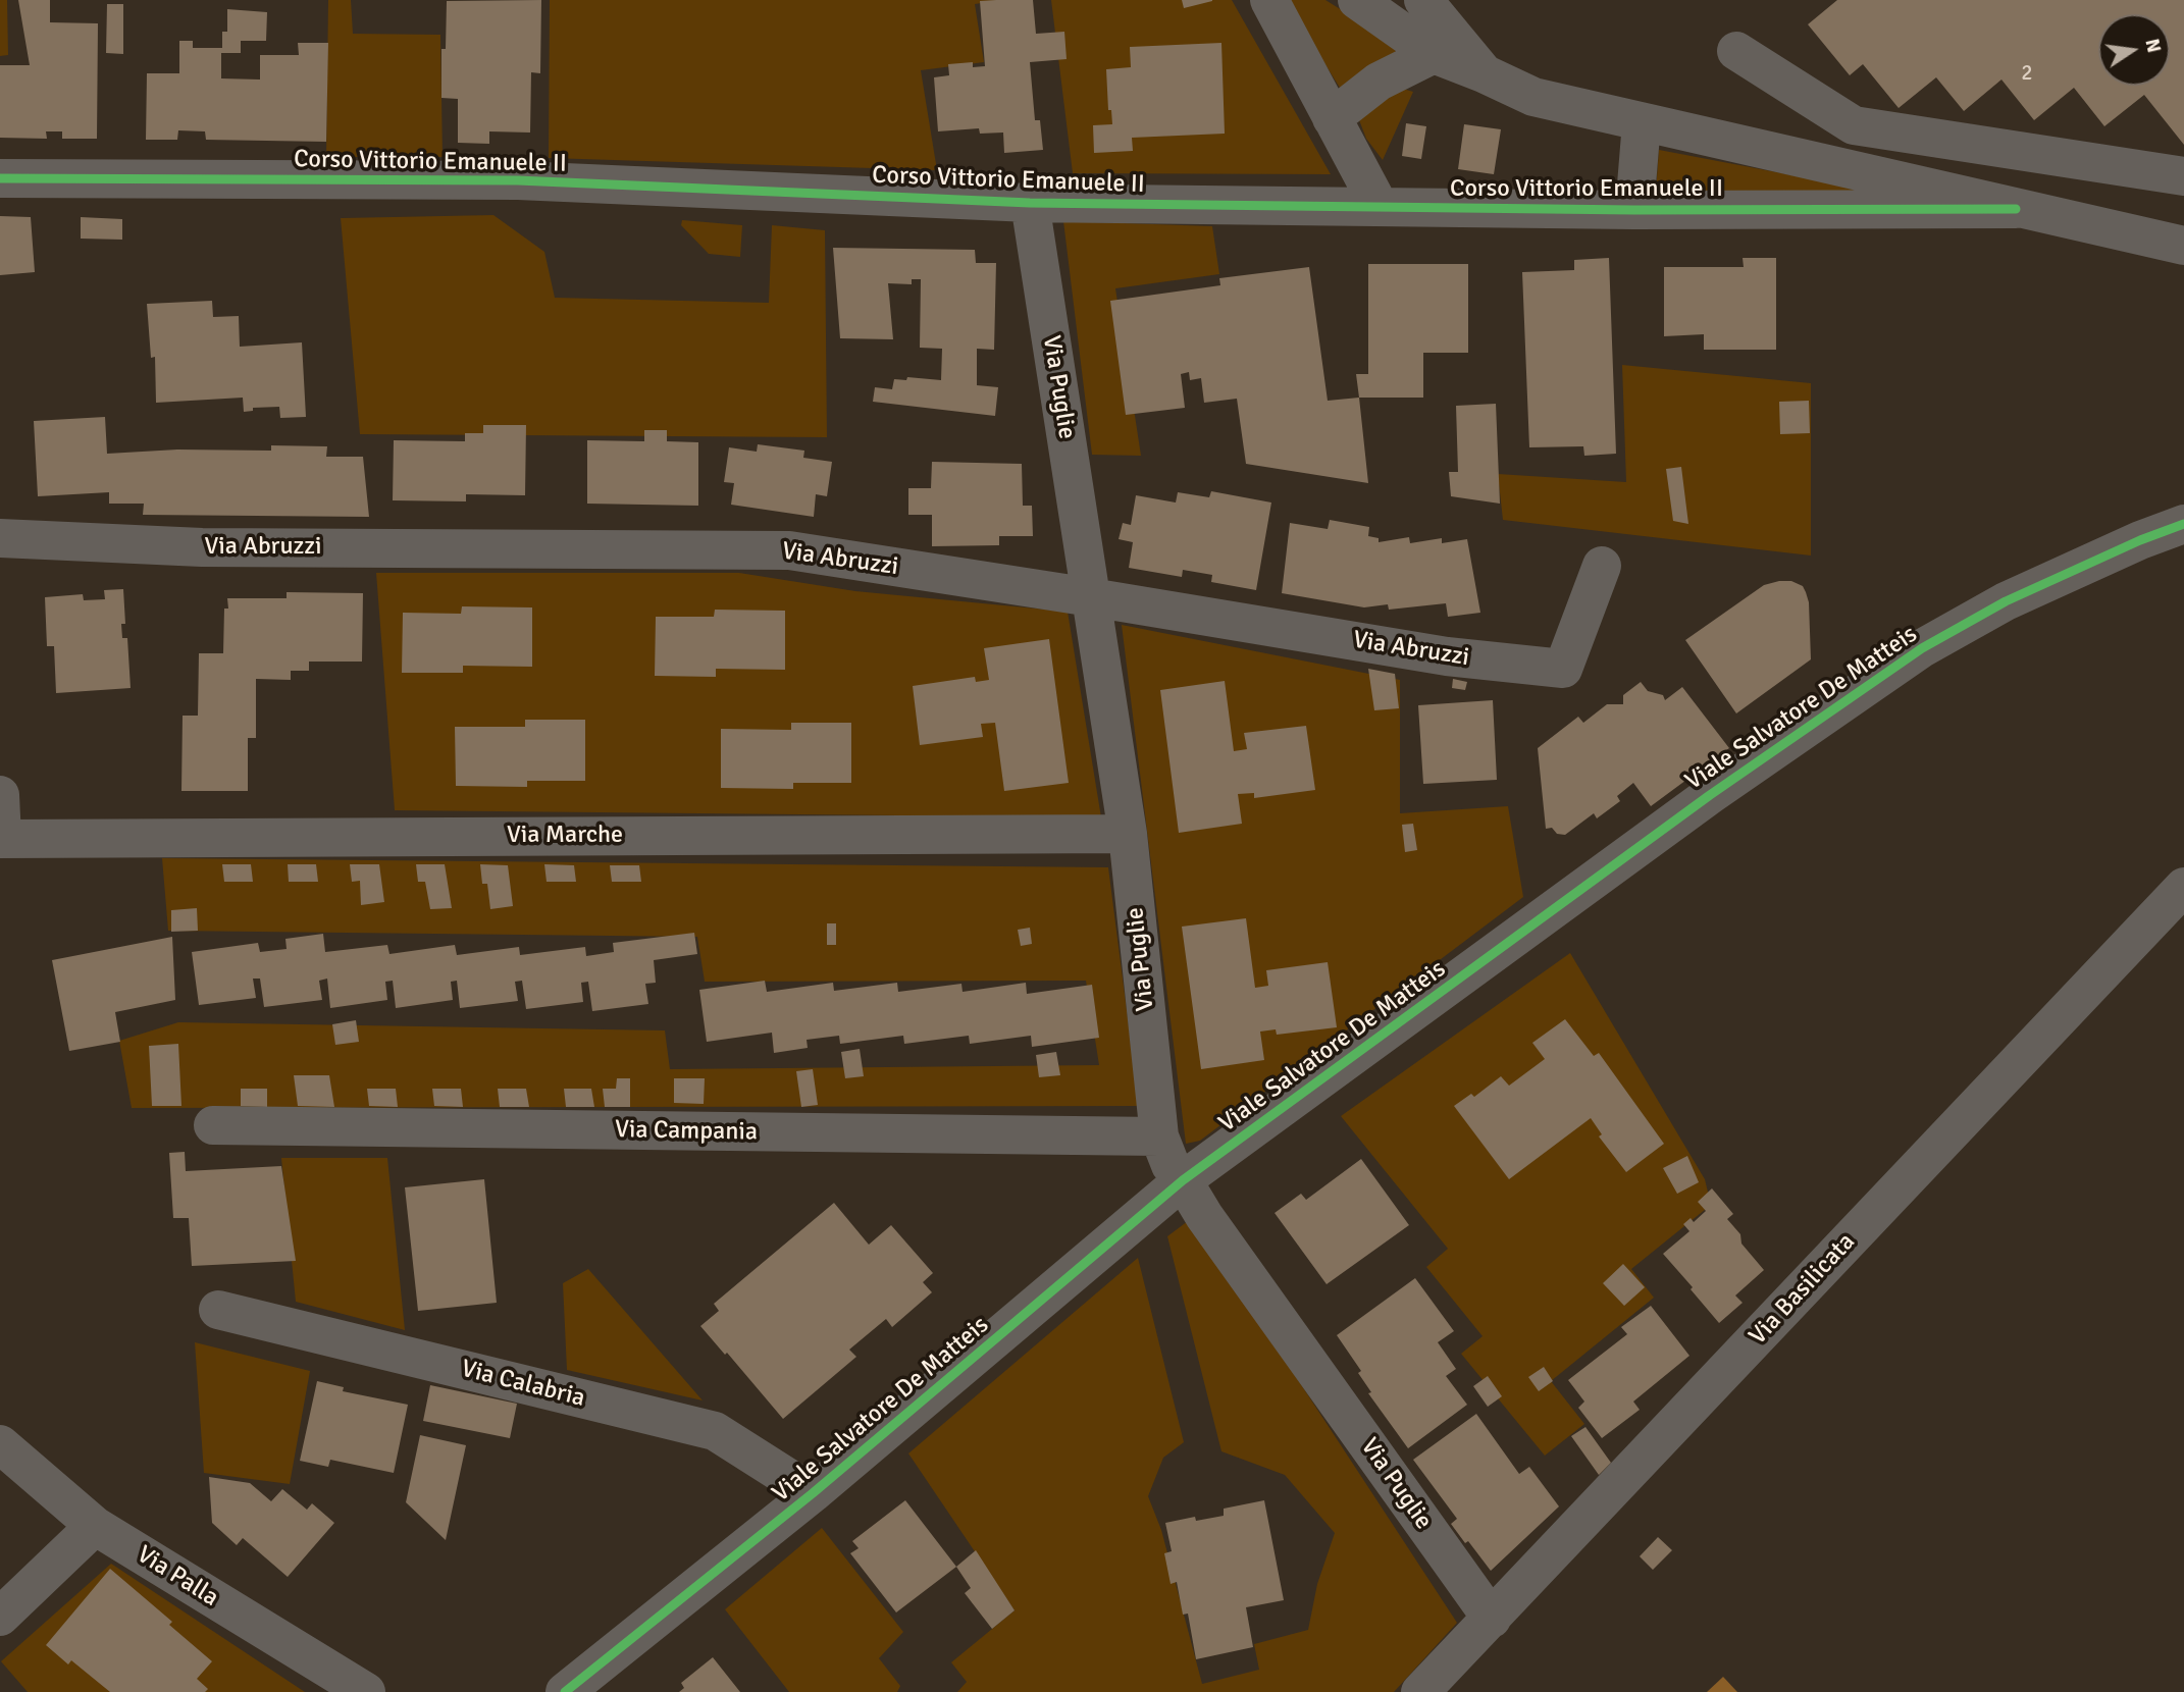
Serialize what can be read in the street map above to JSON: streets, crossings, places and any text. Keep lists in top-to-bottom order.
{
  "streets": {
    "street": [
      "Corso Vittorio Emanuele II",
      "Via Puglie",
      "Via Abruzzi",
      "Viale Salvatore De Matteis",
      "Via Marche",
      "Via Campania",
      "Via Basilicata",
      "Via Calabria",
      "Via Palla"
    ]
  },
  "crossings": [
    ["Corso Vittorio Emanuele II", "Via Puglie"],
    ["Via Puglie", "Via Abruzzi"],
    ["Via Puglie", "Viale Salvatore De Matteis"],
    ["Via Puglie", "Via Marche"],
    ["Via Puglie", "Via Campania"],
    ["Via Puglie", "Via Basilicata"],
    ["Viale Salvatore De Matteis", "Via Calabria"]
  ],
  "house_numbers": ["2"],
  "north": "right"
}
